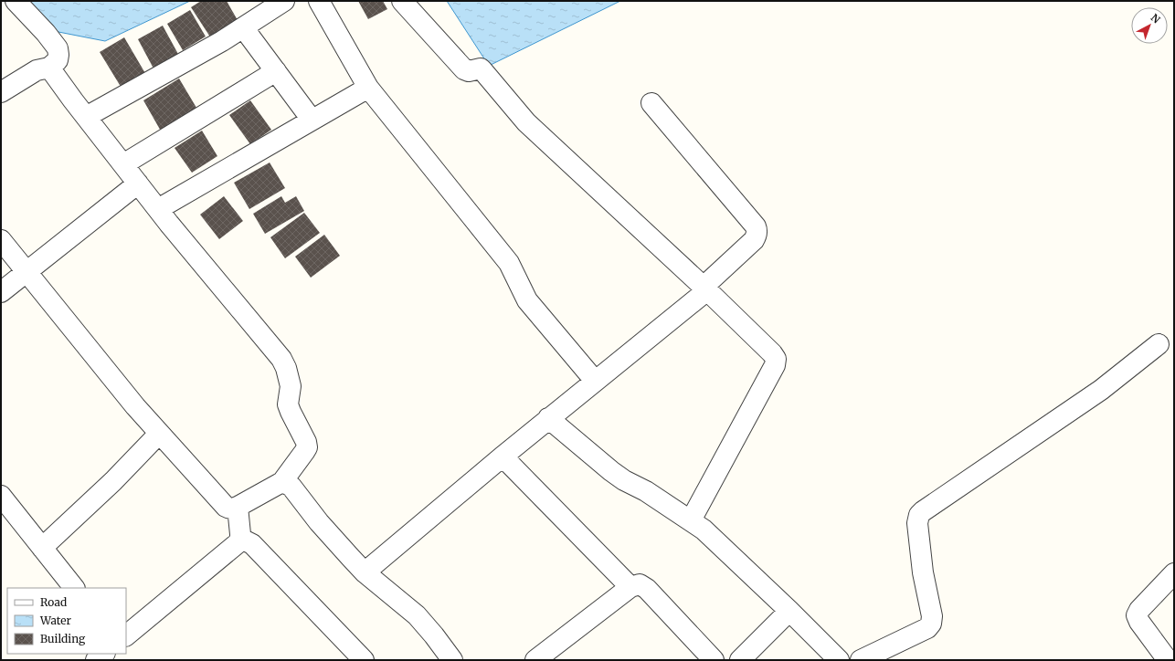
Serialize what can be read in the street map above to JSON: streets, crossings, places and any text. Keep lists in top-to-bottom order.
{
  "legend": ["Road", "Water", "Building"],
  "north": "top right"
}
